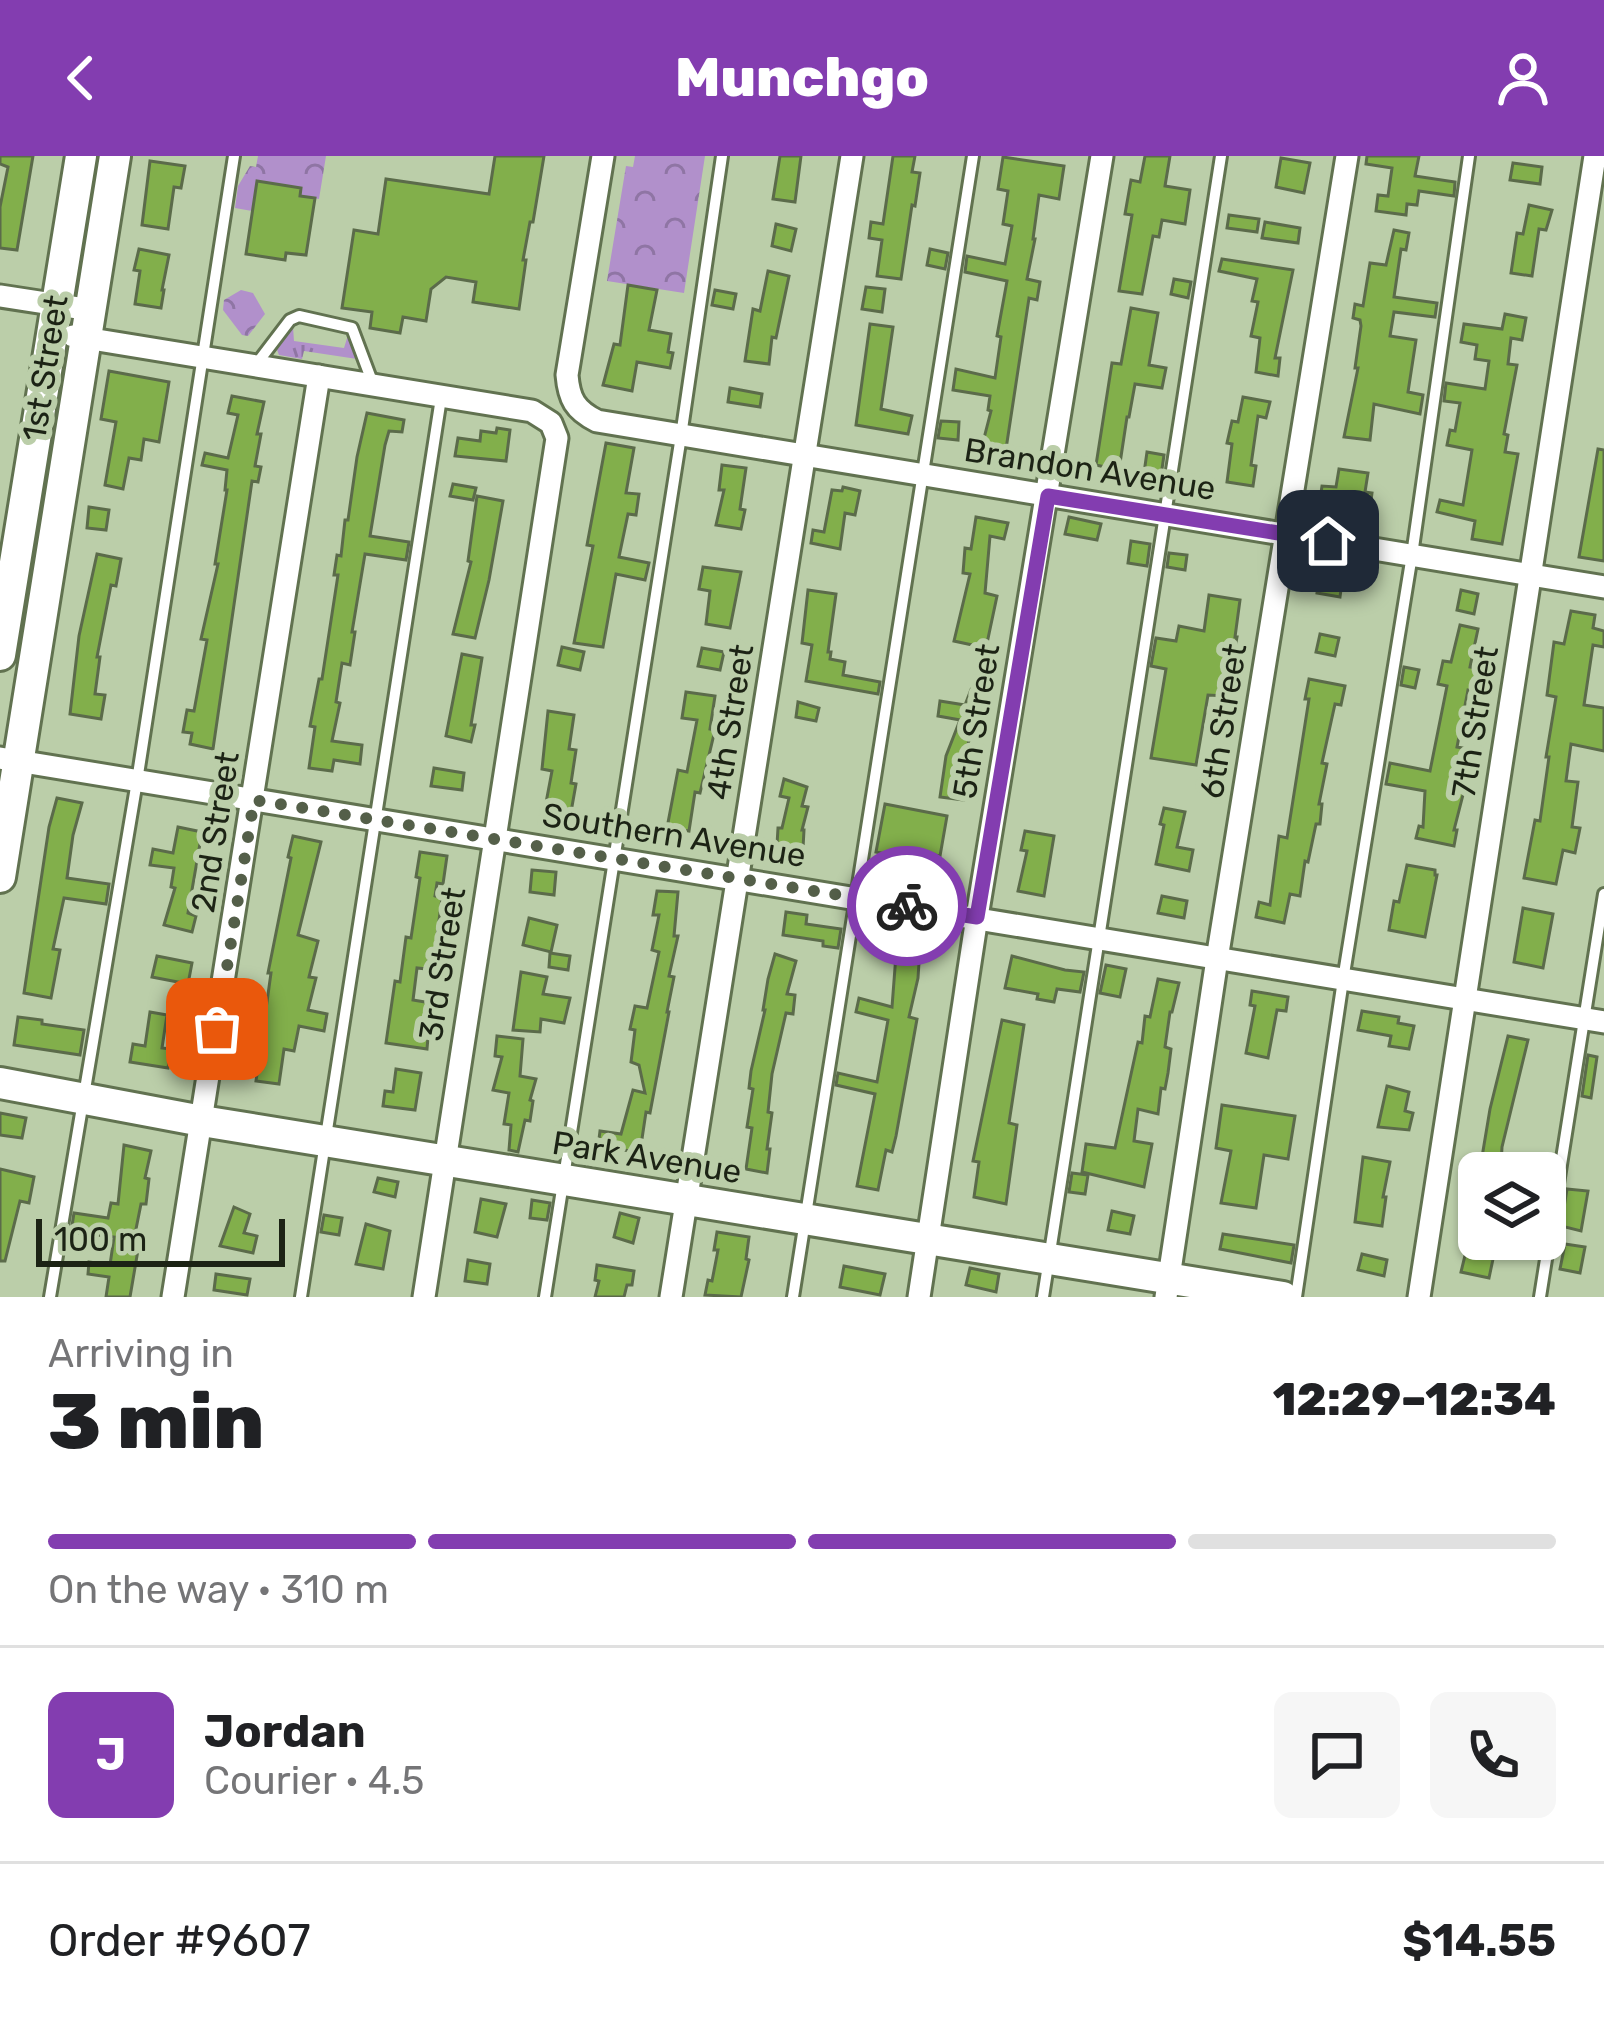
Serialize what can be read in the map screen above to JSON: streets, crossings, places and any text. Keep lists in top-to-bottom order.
{
  "streets": {
    "street": [
      "1st Street",
      "Brandon Avenue",
      "5th Street",
      "6th Street",
      "4th Street",
      "7th Street",
      "2nd Street",
      "Southern Avenue",
      "3rd Street",
      "Park Avenue"
    ]
  },
  "crossings": [
    ["1st Street", "Southern Avenue"],
    ["Brandon Avenue", "5th Street"],
    ["Brandon Avenue", "6th Street"],
    ["Brandon Avenue", "4th Street"],
    ["Brandon Avenue", "7th Street"],
    ["5th Street", "Southern Avenue"],
    ["5th Street", "Park Avenue"],
    ["6th Street", "Southern Avenue"],
    ["6th Street", "Park Avenue"],
    ["4th Street", "Southern Avenue"],
    ["4th Street", "Park Avenue"],
    ["7th Street", "Southern Avenue"],
    ["2nd Street", "Southern Avenue"],
    ["2nd Street", "Park Avenue"],
    ["Southern Avenue", "3rd Street"],
    ["3rd Street", "Park Avenue"]
  ],
  "scale_bar": "100 m",
  "page": {
    "header": "Munchgo",
    "scale": "100 m",
    "heading": ["3 min", "Arriving in", "12:29–12:34"],
    "panel": [
      "Jordan",
      "Courier · 4.5",
      "Order #9607",
      "$14.55"
    ],
    "bar": "On the way · 310 m",
    "round": "J"
  }
}
